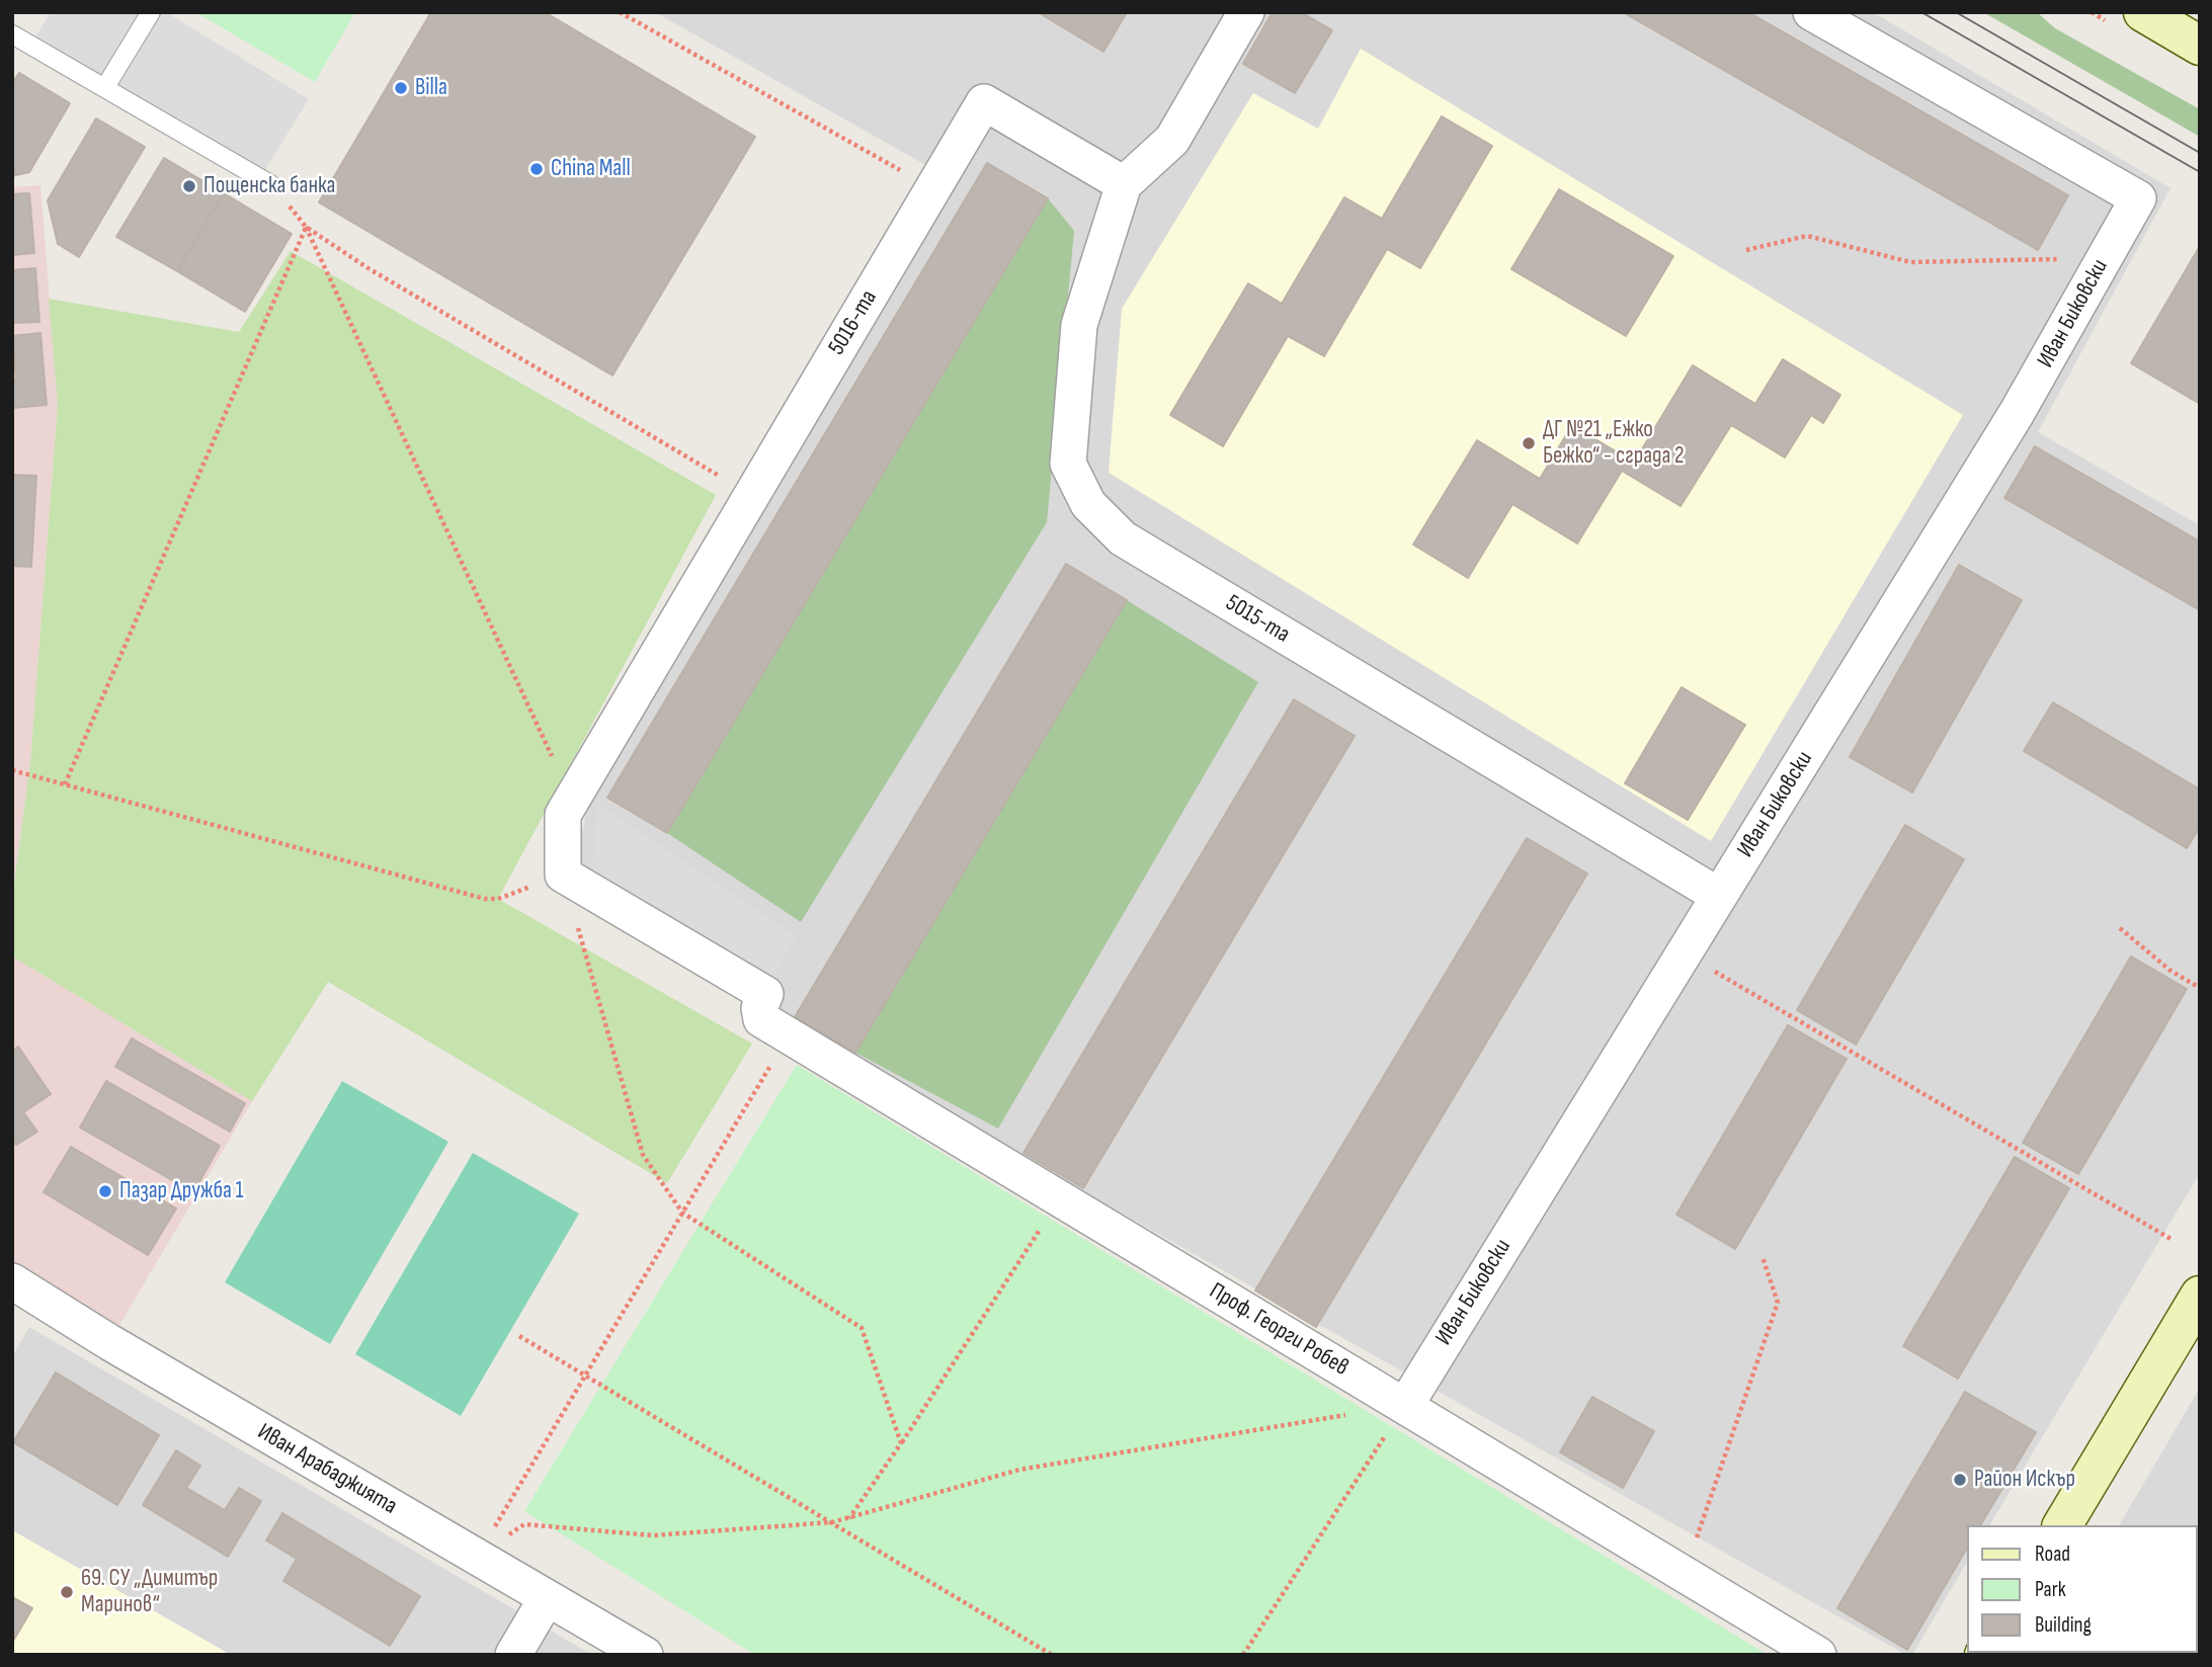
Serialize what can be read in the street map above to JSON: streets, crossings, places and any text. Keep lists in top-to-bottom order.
{
  "streets": {
    "street": [
      "Иван Биковски",
      "5016-та",
      "5015-та",
      "Проф. Георги Робев",
      "Иван Арабаджията"
    ]
  },
  "crossings": [
    ["Иван Биковски", "5015-та"],
    ["Иван Биковски", "Проф. Георги Робев"],
    ["5016-та", "5015-та"],
    ["5016-та", "Проф. Георги Робев"]
  ],
  "places": [
    "Billa",
    "China Mall",
    "Пощенска банка",
    "ДГ №21 „Ежко Бежко“ - сграда 2",
    "Пазар Дружба 1",
    "Район Искър",
    "69. СУ „Димитър Маринов“"
  ],
  "legend": ["Road", "Park", "Building"]
}
